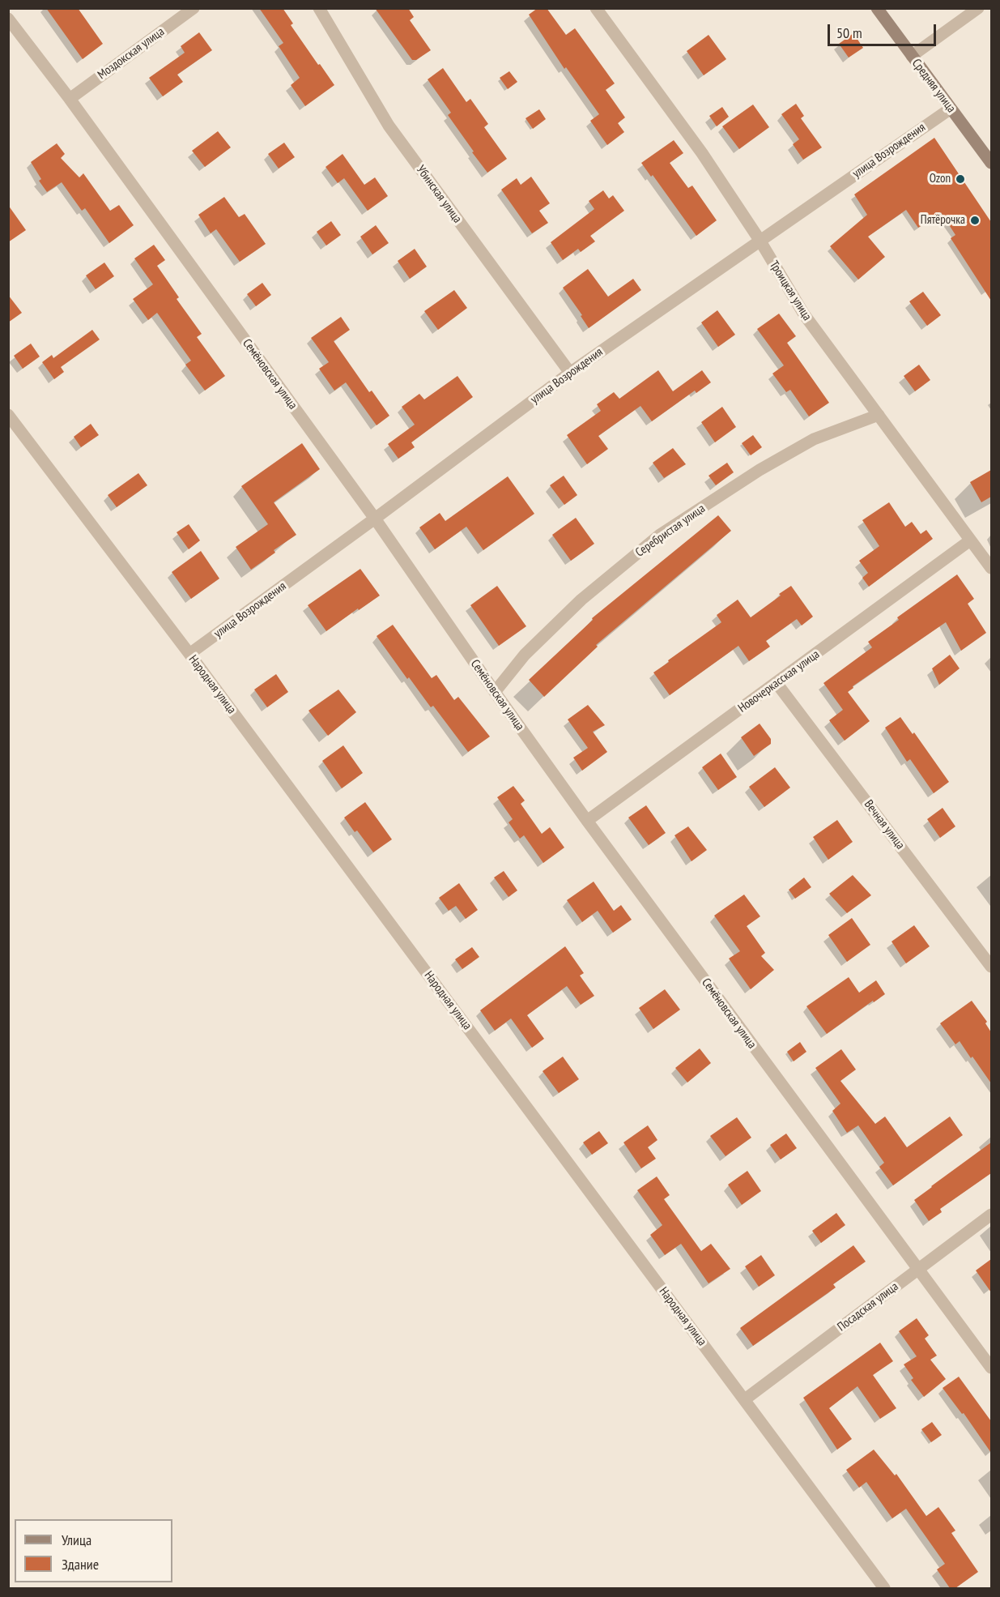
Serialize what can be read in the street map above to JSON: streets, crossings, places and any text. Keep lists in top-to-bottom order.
{
  "streets": {
    "street": [
      "Моздокская улица",
      "Средняя улица",
      "улица Возрождения",
      "Убинская улица",
      "Троицкая улица",
      "Семёновская улица",
      "Серебристая улица",
      "Новочеркасская улица",
      "Народная улица",
      "Вечная улица",
      "Посадская улица"
    ]
  },
  "crossings": [
    ["Моздокская улица", "Семёновская улица"],
    ["Средняя улица", "улица Возрождения"],
    ["улица Возрождения", "Убинская улица"],
    ["улица Возрождения", "Троицкая улица"],
    ["улица Возрождения", "Семёновская улица"],
    ["улица Возрождения", "Народная улица"],
    ["Троицкая улица", "Серебристая улица"],
    ["Троицкая улица", "Новочеркасская улица"],
    ["Семёновская улица", "Серебристая улица"],
    ["Семёновская улица", "Новочеркасская улица"],
    ["Семёновская улица", "Посадская улица"],
    ["Новочеркасская улица", "Вечная улица"],
    ["Народная улица", "Посадская улица"]
  ],
  "places": ["Ozon", "Пятёрочка"],
  "legend": ["Улица", "Здание"],
  "scale_bar": "50 m"
}
